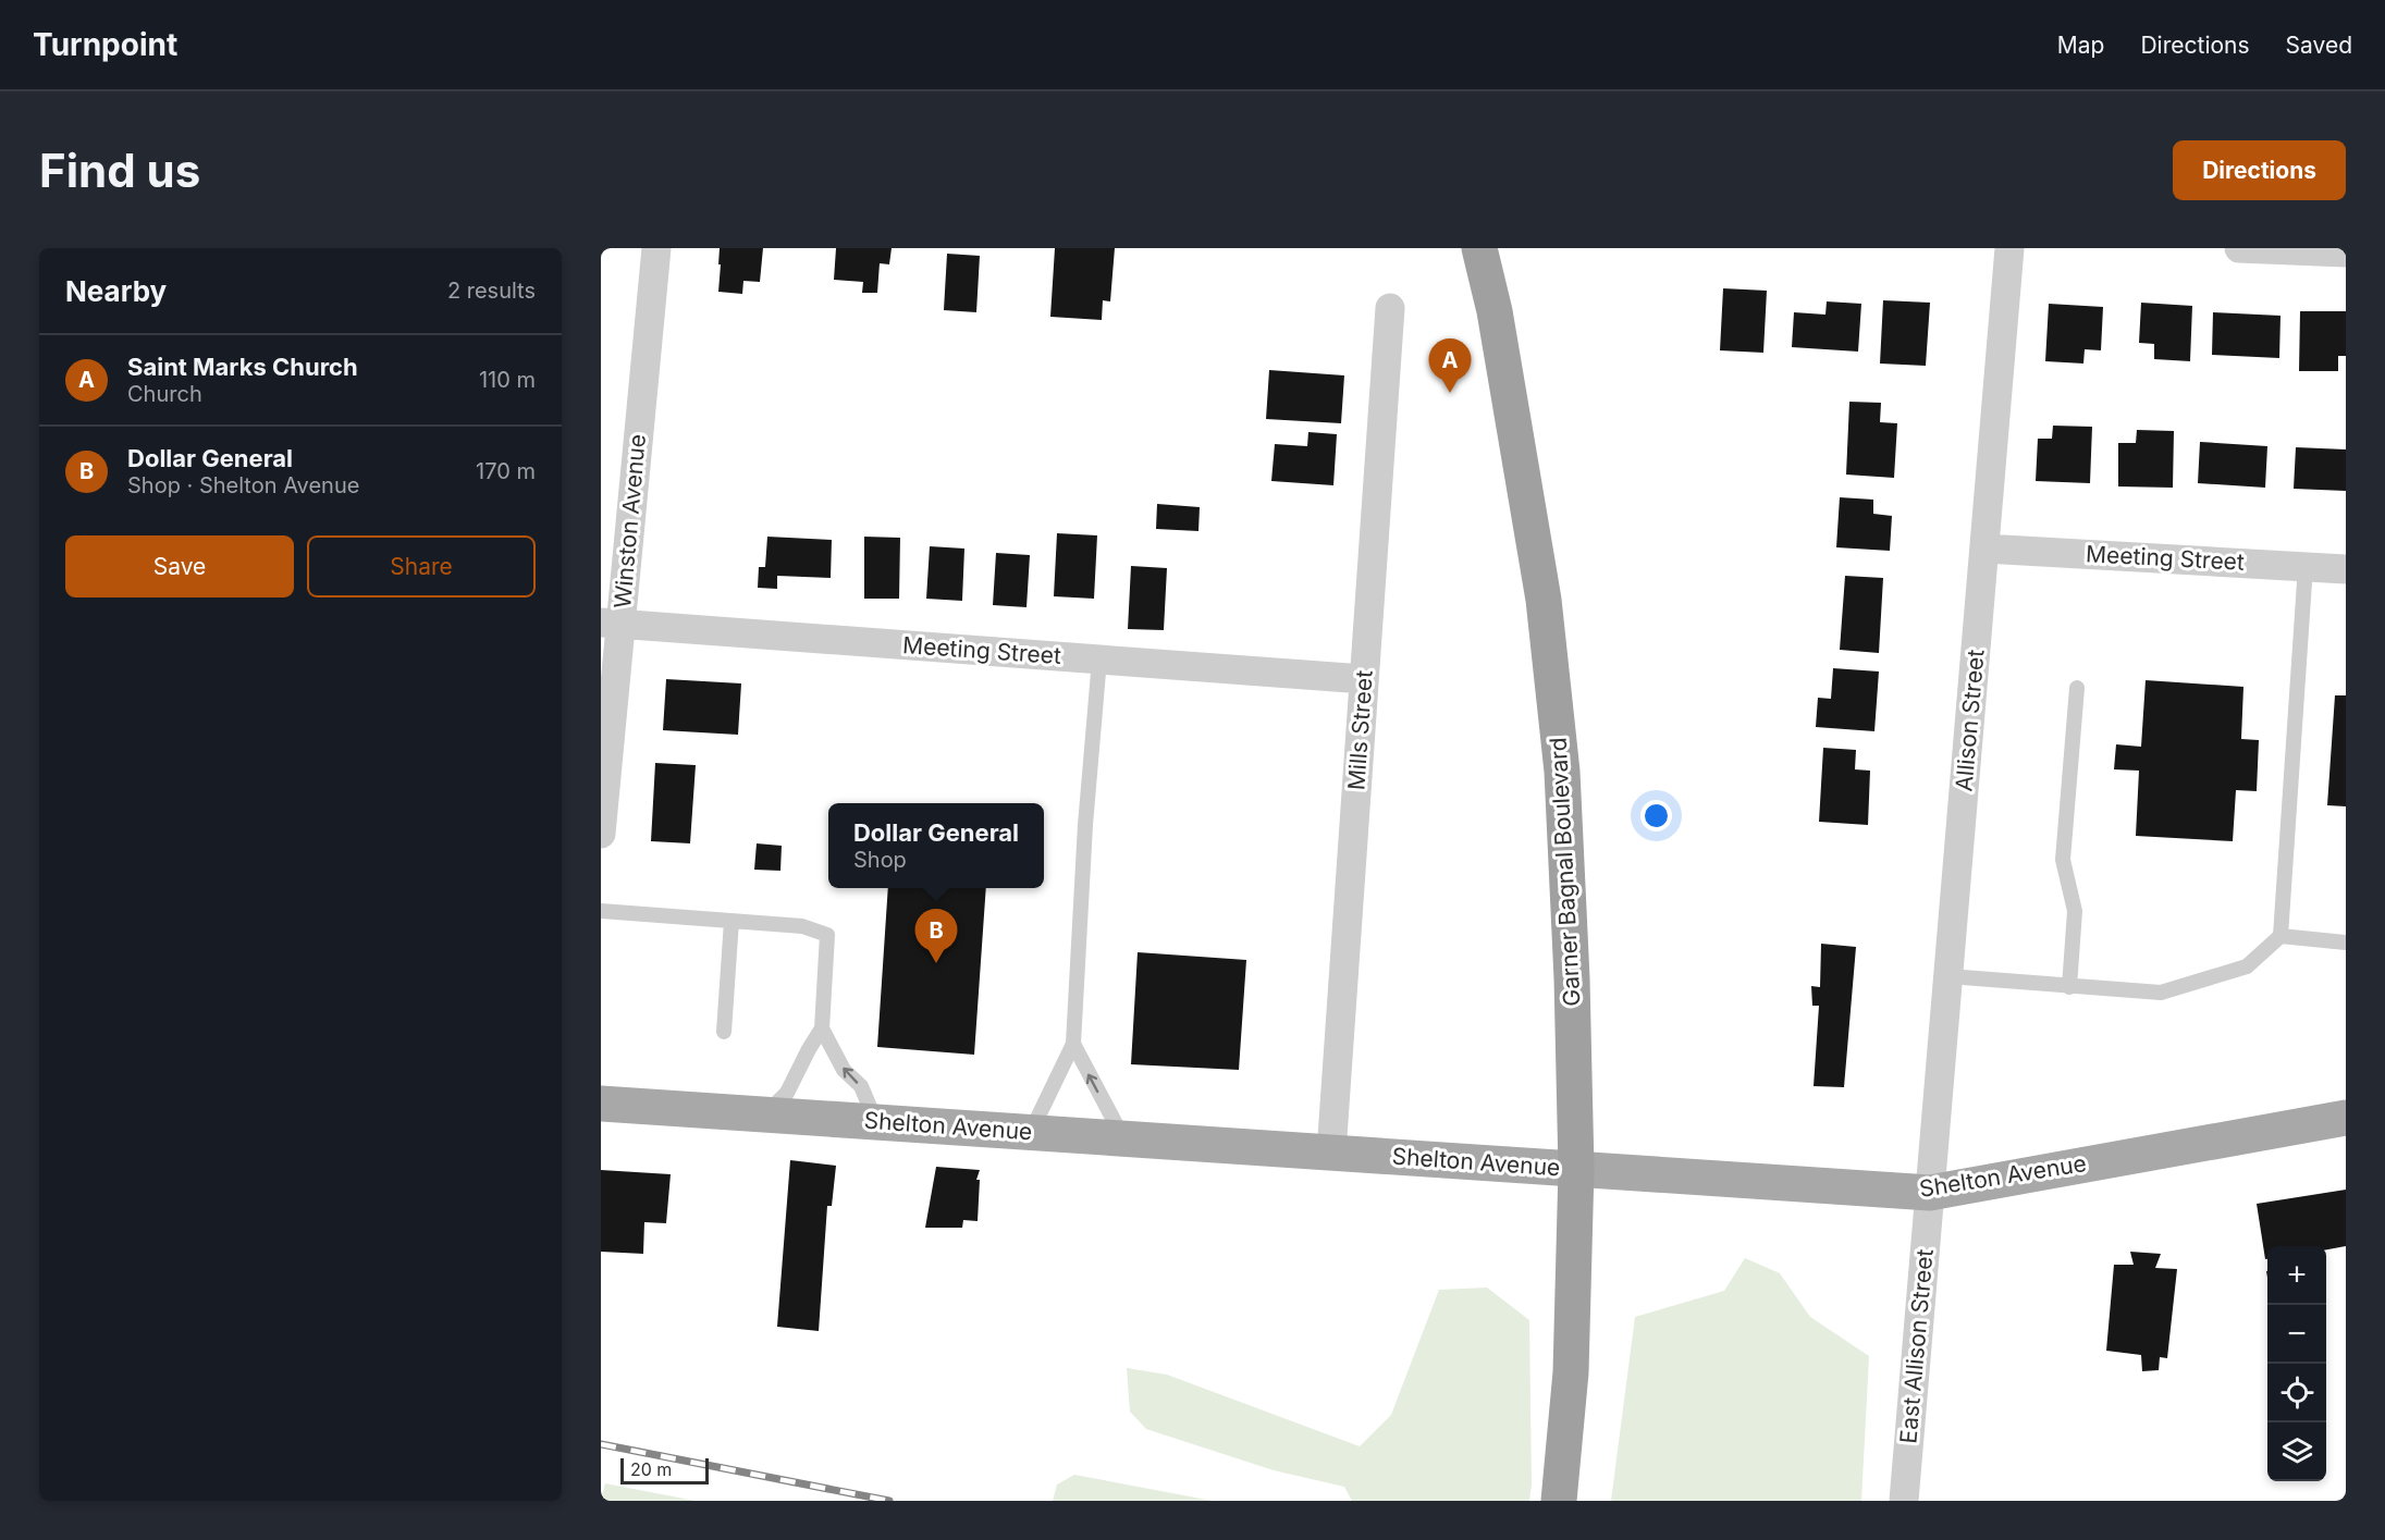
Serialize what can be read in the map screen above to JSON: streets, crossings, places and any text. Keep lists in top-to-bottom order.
{
  "streets": {
    "highway": ["Garner Bagnal Boulevard"],
    "main road": ["Shelton Avenue"],
    "street": [
      "Winston Avenue",
      "Meeting Street",
      "Allison Street",
      "Mills Street",
      "East Allison Street"
    ]
  },
  "crossings": [
    ["Winston Avenue", "Meeting Street"],
    ["Meeting Street", "Allison Street"],
    ["Meeting Street", "Mills Street"],
    ["Allison Street", "Shelton Avenue"],
    ["Allison Street", "East Allison Street"],
    ["Mills Street", "Shelton Avenue"],
    ["Garner Bagnal Boulevard", "Shelton Avenue"],
    ["Shelton Avenue", "East Allison Street"]
  ],
  "scale_bar": "20 m",
  "page": {
    "header": "Turnpoint",
    "nav": ["Map", "Directions", "Saved"],
    "buttons": [
      "Directions",
      ["Save", "Share"]
    ],
    "title": "Find us",
    "heading": ["Nearby", "2 results"],
    "list": [
      {
        "mark": "A",
        "name": "Saint Marks Church",
        "note": "Church",
        "value": "110 m"
      },
      {
        "mark": "B",
        "name": "Dollar General",
        "note": "Shop · Shelton Avenue",
        "value": "170 m"
      }
    ],
    "pins": ["A", "B"],
    "popup": ["Dollar General", "Shop"],
    "map_buttons": ["+", "−"],
    "scale": "20 m"
  }
}
